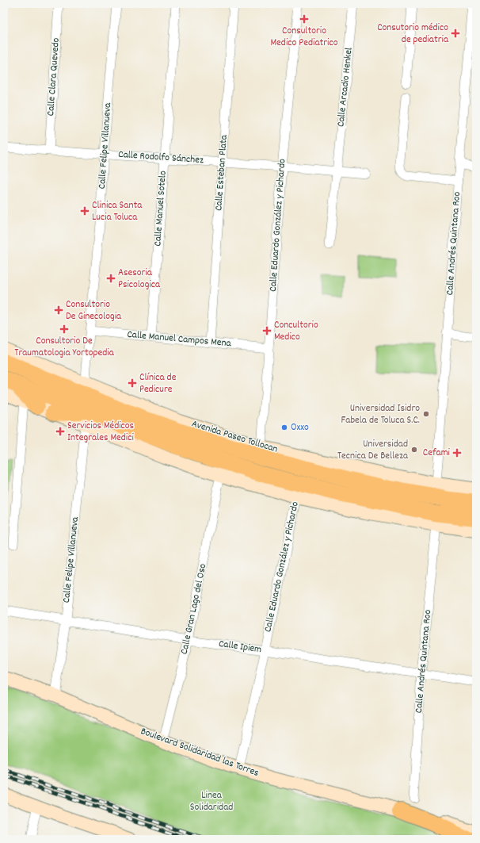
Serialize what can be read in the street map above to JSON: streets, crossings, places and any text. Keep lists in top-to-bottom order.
{
  "streets": {
    "highway": ["Avenida Paseo Tollocan", "Boulevard Solidaridad las Torres"],
    "street": [
      "Calle Clara Quevedo",
      "Calle Arcadio Henkel",
      "Calle Felipe Villanueva",
      "Calle Rodolfo Sánchez",
      "Calle Esteban Plata",
      "Calle Manuel Sotelo",
      "Calle Eduardo González y Pichardo",
      "Calle Andrés Quintana Roo",
      "Calle Manuel Campos Mena",
      "Calle Gran Lago del Oso",
      "Calle Ipiem"
    ]
  },
  "crossings": [
    ["Calle Clara Quevedo", "Calle Rodolfo Sánchez"],
    ["Calle Arcadio Henkel", "Calle Rodolfo Sánchez"],
    ["Calle Felipe Villanueva", "Calle Rodolfo Sánchez"],
    ["Calle Felipe Villanueva", "Calle Manuel Campos Mena"],
    ["Calle Felipe Villanueva", "Avenida Paseo Tollocan"],
    ["Calle Felipe Villanueva", "Calle Ipiem"],
    ["Calle Felipe Villanueva", "Boulevard Solidaridad las Torres"],
    ["Calle Rodolfo Sánchez", "Calle Esteban Plata"],
    ["Calle Rodolfo Sánchez", "Calle Manuel Sotelo"],
    ["Calle Rodolfo Sánchez", "Calle Eduardo González y Pichardo"],
    ["Calle Esteban Plata", "Calle Manuel Campos Mena"],
    ["Calle Manuel Sotelo", "Calle Manuel Campos Mena"],
    ["Calle Eduardo González y Pichardo", "Calle Manuel Campos Mena"],
    ["Calle Eduardo González y Pichardo", "Avenida Paseo Tollocan"],
    ["Calle Eduardo González y Pichardo", "Calle Ipiem"],
    ["Calle Eduardo González y Pichardo", "Boulevard Solidaridad las Torres"],
    ["Calle Andrés Quintana Roo", "Avenida Paseo Tollocan"],
    ["Calle Andrés Quintana Roo", "Calle Ipiem"],
    ["Calle Gran Lago del Oso", "Calle Ipiem"],
    ["Calle Gran Lago del Oso", "Boulevard Solidaridad las Torres"]
  ],
  "parks": ["Linea Solidaridad"],
  "places": {
    "health": [
      "Consultorio Medico Pediatrico",
      "Consutorio médico de pediatria",
      "Clinica Santa Lucia Toluca",
      "Asesoria Psicologica",
      "Consultorio De Ginecologia",
      "Consultorio De Traumatologia Yortopedia",
      "Concultorio Medico",
      "Clínica de Pedicure",
      "Servicios Médicos Integrales Medici",
      "Cefami"
    ],
    "other": ["Universidad Isidro Fabela de Toluca S.C.", "Oxxo", "Universidad Tecnica De Belleza"]
  }
}
